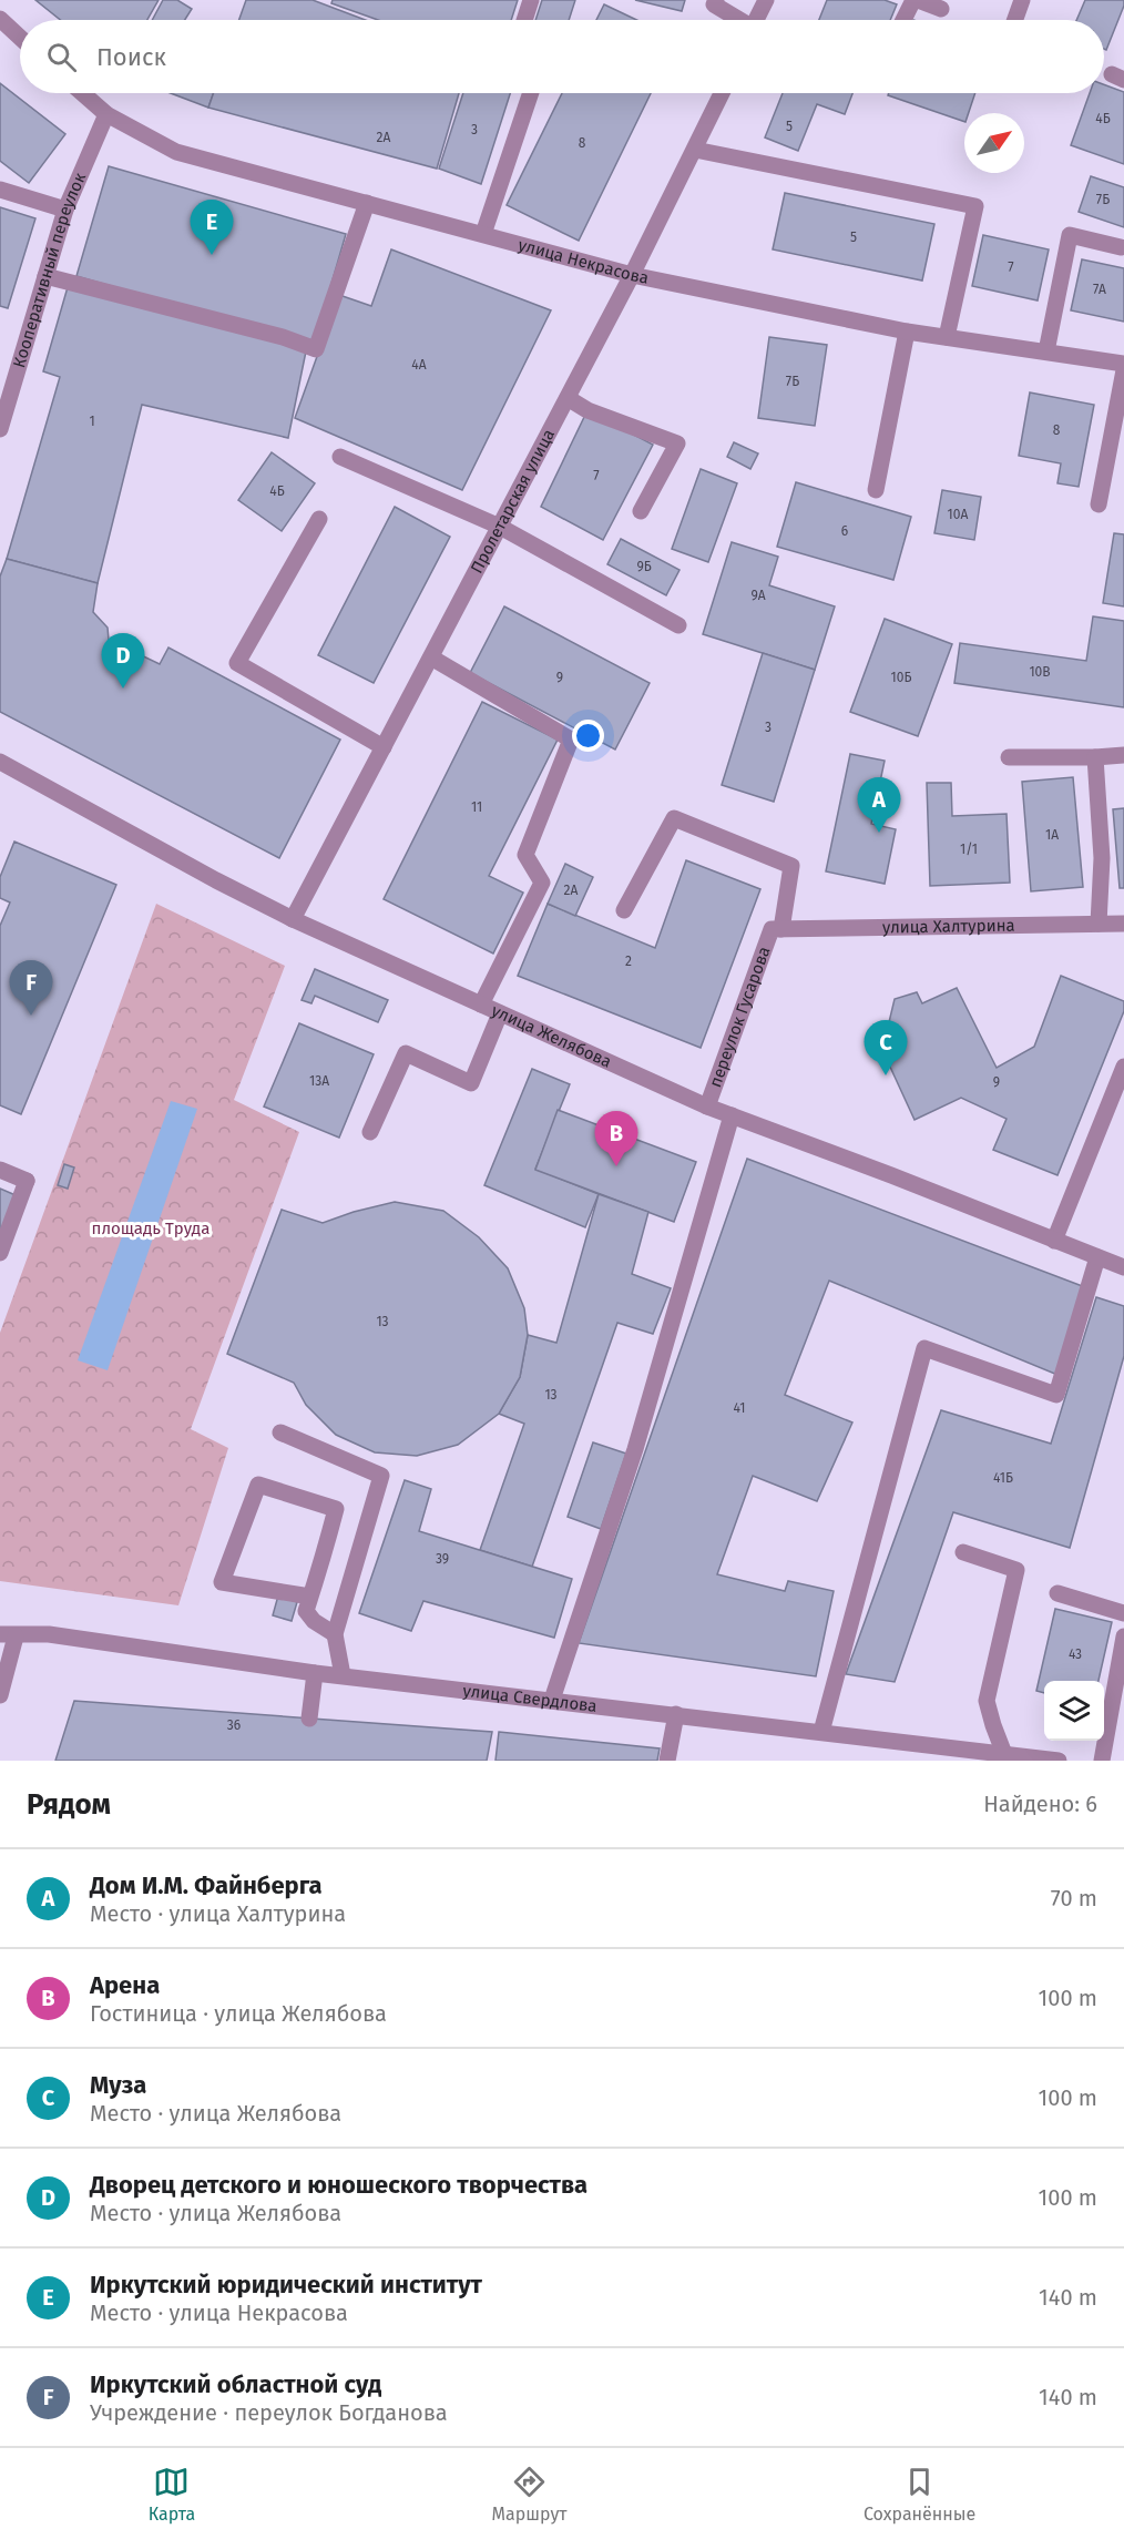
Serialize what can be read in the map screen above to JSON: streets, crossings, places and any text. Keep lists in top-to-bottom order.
{
  "streets": {
    "street": [
      "улица Некрасова",
      "Кооперативный переулок",
      "Пролетарская улица",
      "улица Халтурина",
      "переулок Гусарова",
      "улица Желябова",
      "улица Свердлова"
    ]
  },
  "crossings": [
    ["улица Некрасова", "Кооперативный переулок"],
    ["улица Некрасова", "Пролетарская улица"],
    ["Пролетарская улица", "улица Желябова"],
    ["улица Халтурина", "переулок Гусарова"],
    ["переулок Гусарова", "улица Желябова"]
  ],
  "parks": ["площадь Труда"],
  "house_numbers": [
    "4Б",
    "5",
    "3",
    "2А",
    "8",
    "7Б",
    "5",
    "7",
    "7А",
    "4А",
    "7Б",
    "1",
    "8",
    "7",
    "4Б",
    "10А",
    "6",
    "9Б",
    "9А",
    "10В",
    "9",
    "10Б",
    "3",
    "11",
    "1А",
    "1/1",
    "2А",
    "2",
    "13А",
    "9",
    "13",
    "13",
    "41",
    "41Б",
    "39",
    "43",
    "36"
  ],
  "north": "top right",
  "page": {
    "search": "Поиск",
    "pins": [
      "E",
      "D",
      "A",
      "F",
      "C",
      "B"
    ],
    "heading": ["Рядом", "Найдено: 6"],
    "list": [
      {
        "mark": "A",
        "name": "Дом И.М. Файнберга",
        "note": "Место · улица Халтурина",
        "value": "70 m"
      },
      {
        "mark": "B",
        "name": "Арена",
        "note": "Гостиница · улица Желябова",
        "value": "100 m"
      },
      {
        "mark": "C",
        "name": "Муза",
        "note": "Место · улица Желябова",
        "value": "100 m"
      },
      {
        "mark": "D",
        "name": "Дворец детского и юношеского творчества",
        "note": "Место · улица Желябова",
        "value": "100 m"
      },
      {
        "mark": "E",
        "name": "Иркутский юридический институт",
        "note": "Место · улица Некрасова",
        "value": "140 m"
      },
      {
        "mark": "F",
        "name": "Иркутский областной суд",
        "note": "Учреждение · переулок Богданова",
        "value": "140 m"
      }
    ],
    "nav": ["Карта", "Маршрут", "Сохранённые"]
  }
}
